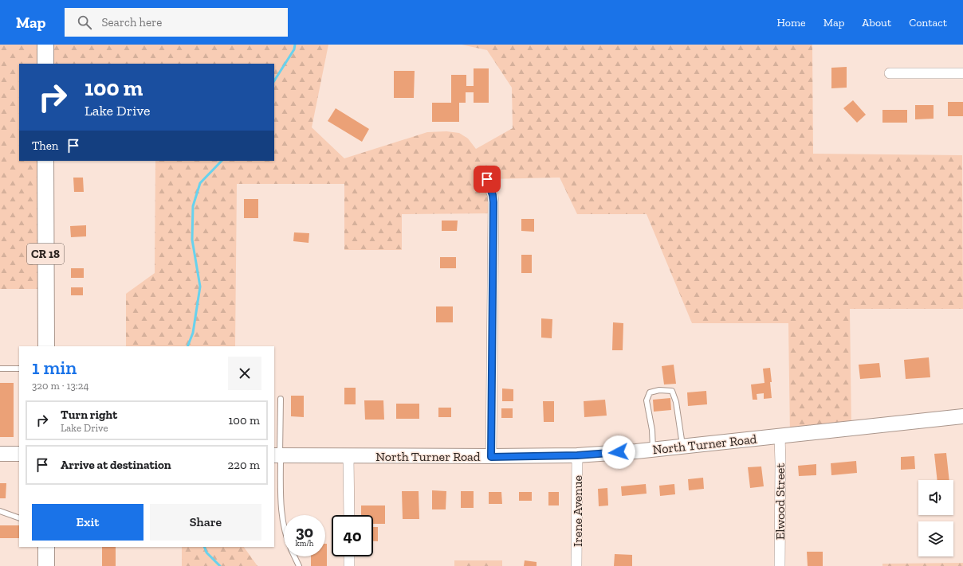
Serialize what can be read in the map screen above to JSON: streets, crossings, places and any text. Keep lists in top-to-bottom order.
{
  "streets": {
    "main road": ["CR 18"],
    "street": ["North Turner Road", "Elwood Street", "Irene Avenue"]
  },
  "crossings": [
    ["North Turner Road", "Elwood Street"],
    ["North Turner Road", "Irene Avenue"]
  ],
  "page": {
    "header": "Map",
    "search": "Search here",
    "nav": [
      "Home",
      "Map",
      "About",
      "Contact"
    ],
    "turn": ["100 m", "Lake Drive"],
    "then": "Then",
    "heading": ["1 min", "320 m · 13:24"],
    "list": [
      {
        "name": "Turn right",
        "note": "Lake Drive",
        "value": "100 m"
      },
      {
        "name": "Arrive at destination",
        "value": "220 m"
      }
    ],
    "buttons": ["Exit", "Share"],
    "speed": "30 km/h",
    "limit": "40"
  }
}
